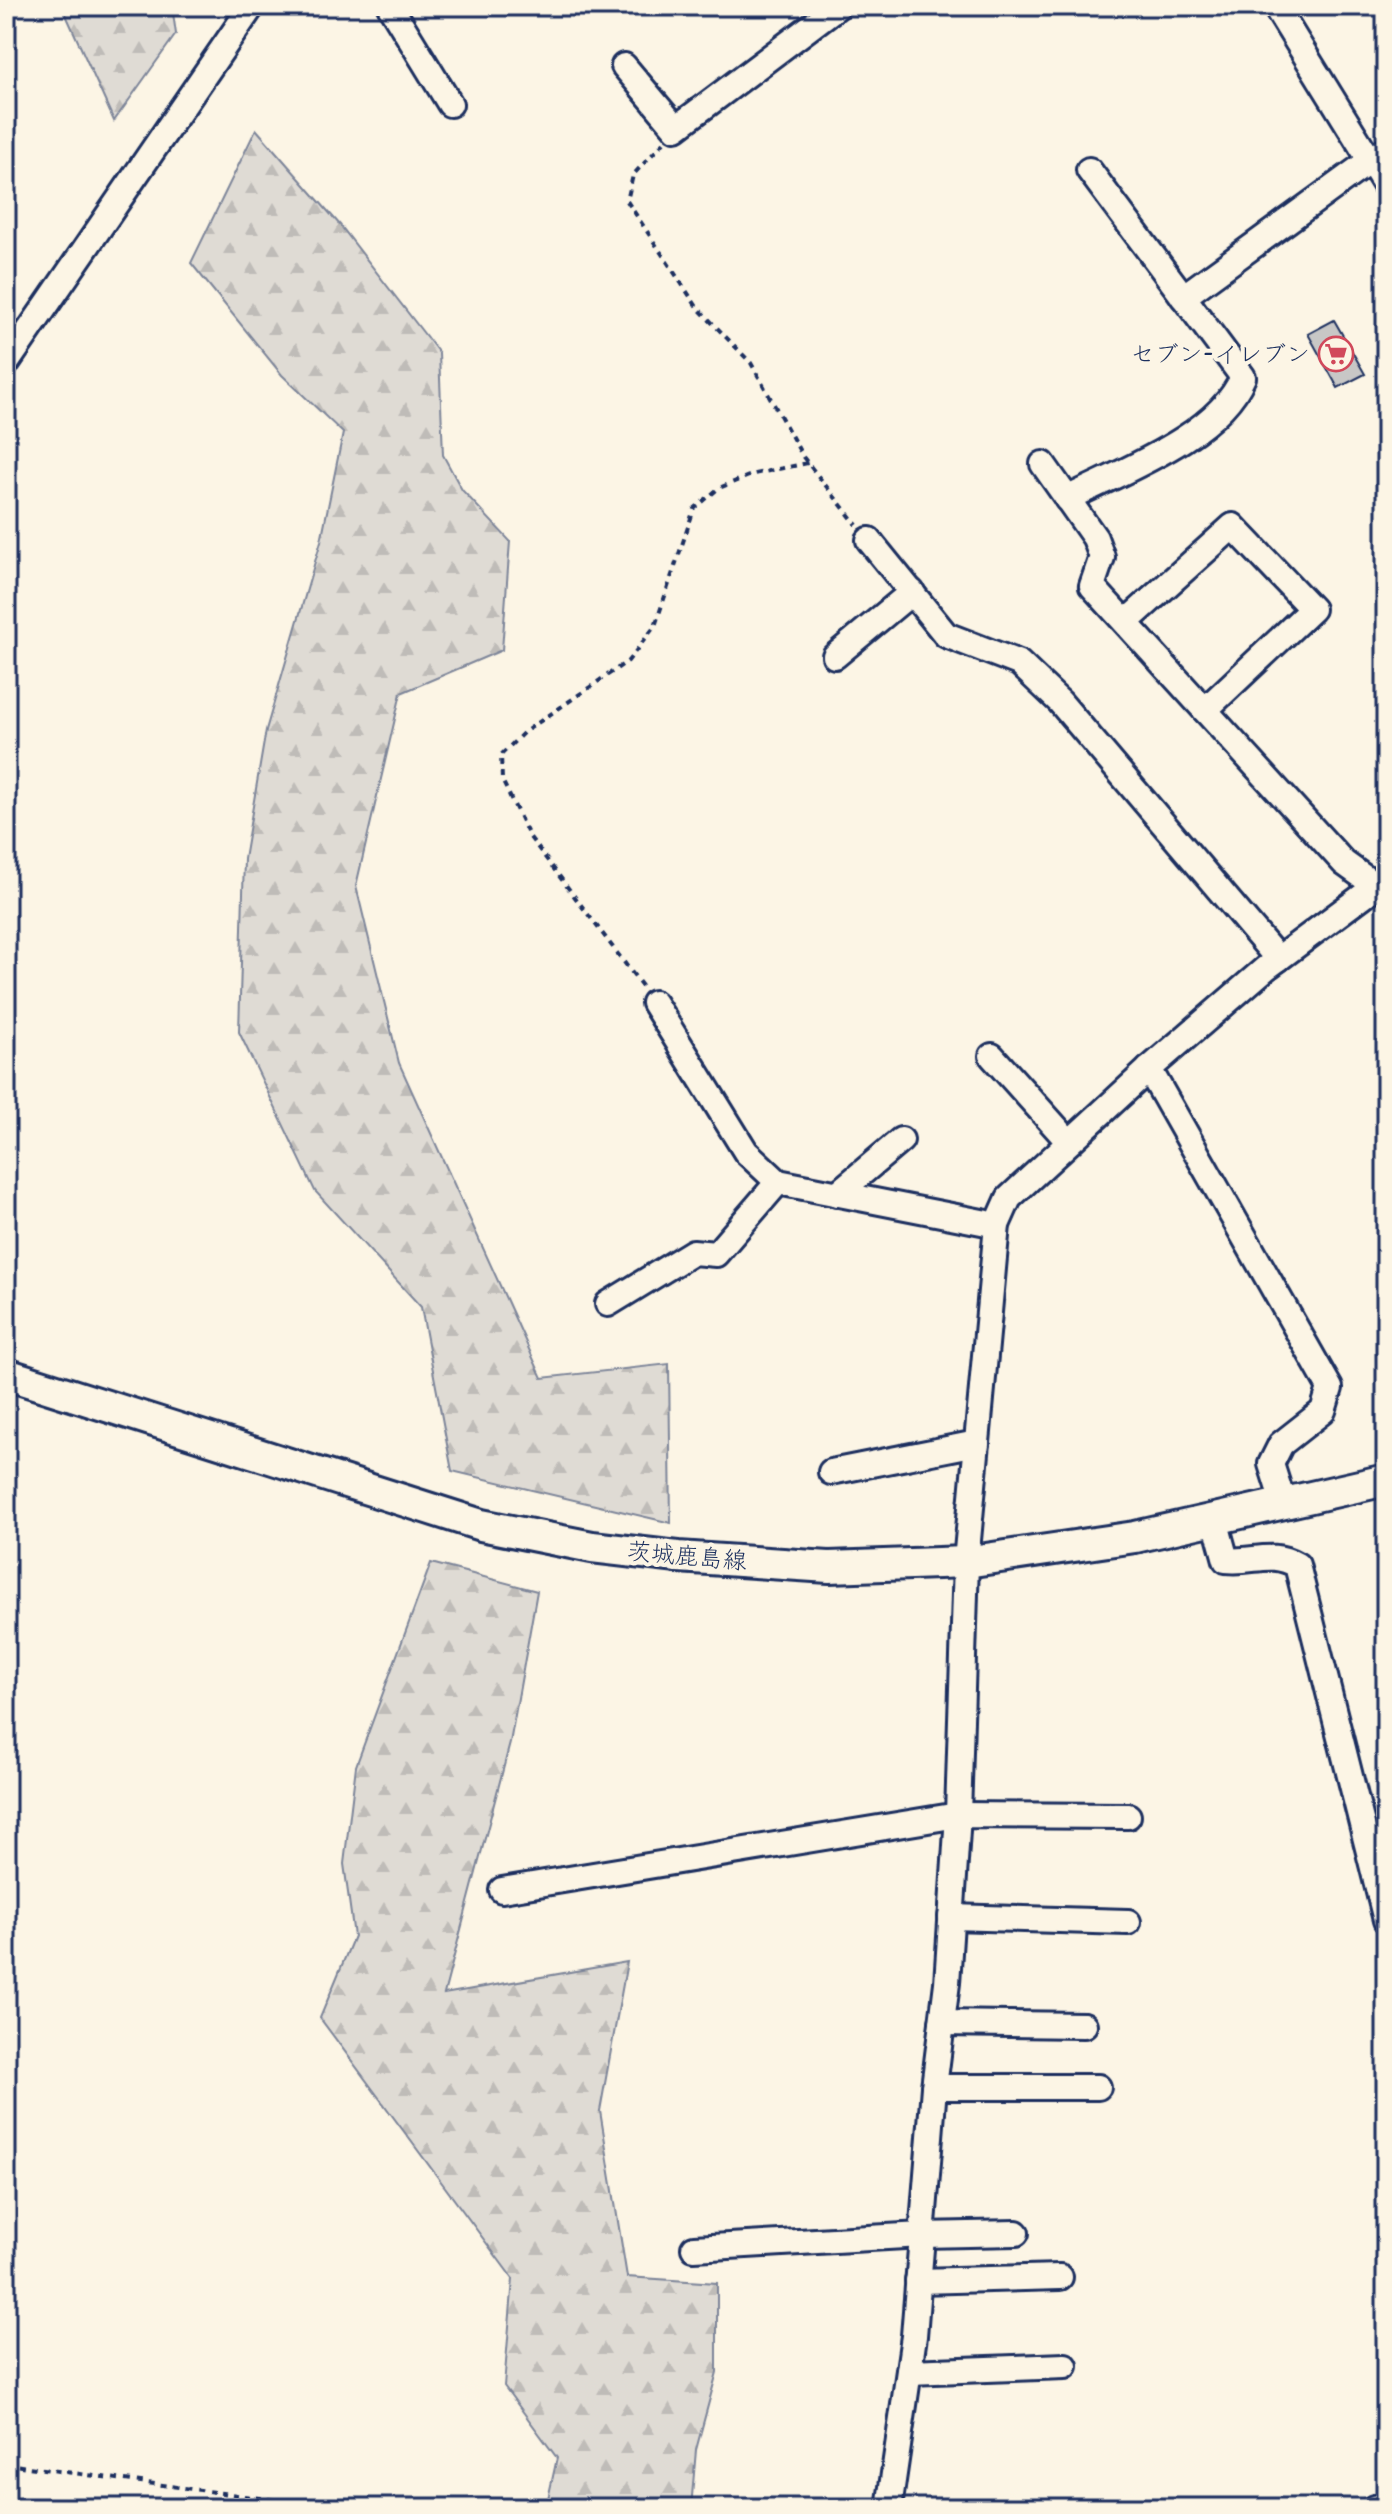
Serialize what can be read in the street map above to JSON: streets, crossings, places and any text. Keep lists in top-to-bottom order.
{
  "streets": {
    "main road": ["茨城鹿島線"]
  },
  "places": {
    "supermarket": ["セブン-イレブン"]
  }
}
